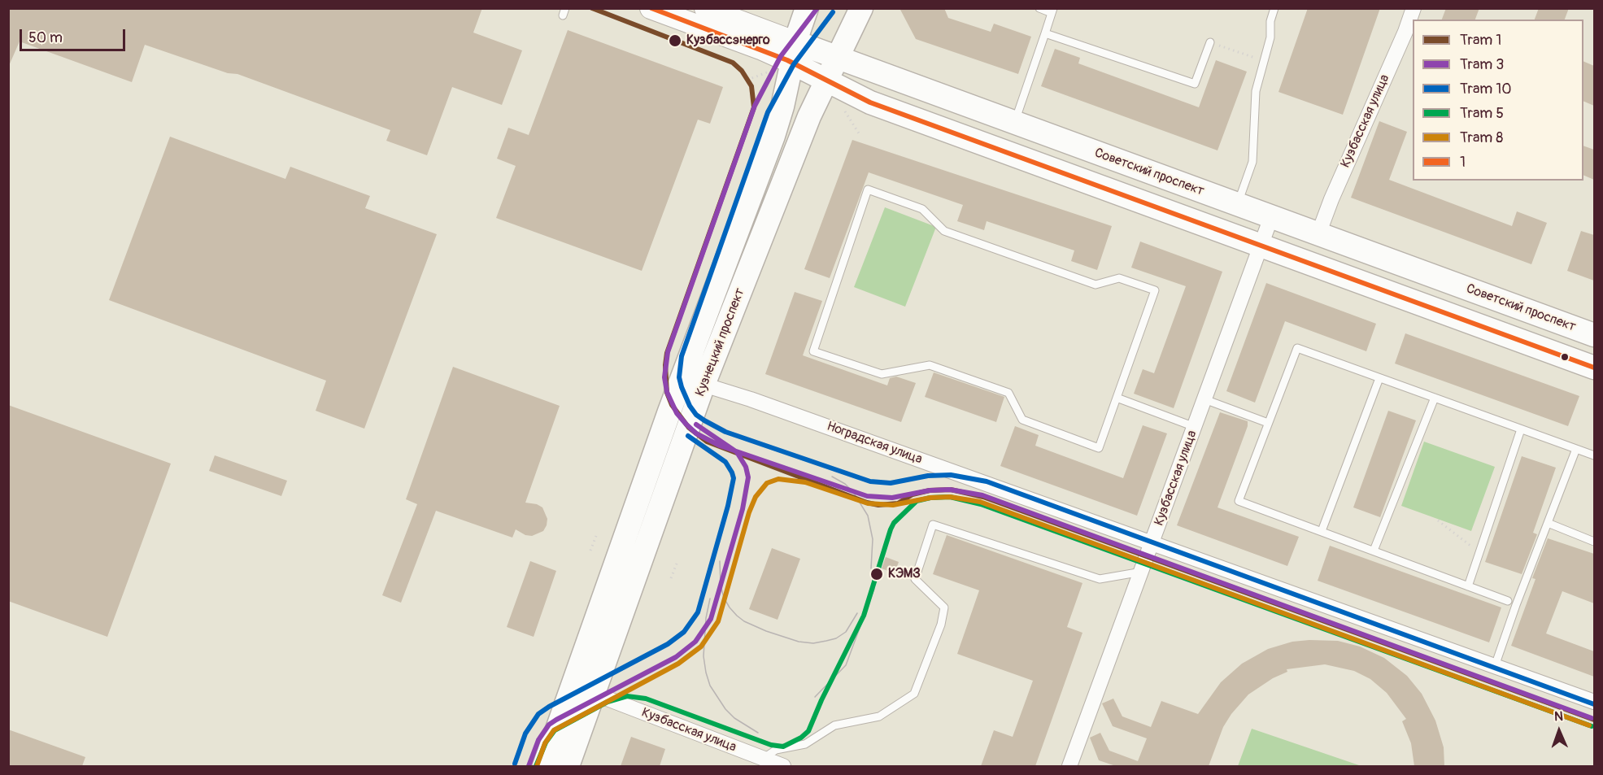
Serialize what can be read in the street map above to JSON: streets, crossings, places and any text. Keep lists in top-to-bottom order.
{
  "streets": {
    "main road": ["Советский проспект", "Кузнецкий проспект"],
    "street": ["Кузбасская улица", "Ноградская улица"]
  },
  "crossings": [
    ["Кузбасская улица", "Советский проспект"],
    ["Кузбасская улица", "Кузнецкий проспект"],
    ["Кузбасская улица", "Ноградская улица"],
    ["Советский проспект", "Кузнецкий проспект"],
    ["Кузнецкий проспект", "Ноградская улица"]
  ],
  "places": ["Кузбассэнерго", "КЭМЗ"],
  "lines": [
    "tram line 1",
    "tram line 3",
    "transit line 1",
    "tram line 10",
    "tram line 8",
    "tram line 5"
  ],
  "legend": [
    "Tram 1",
    "Tram 3",
    "Tram 10",
    "Tram 5",
    "Tram 8",
    "1"
  ],
  "scale_bar": "50 m",
  "north": "top"
}
